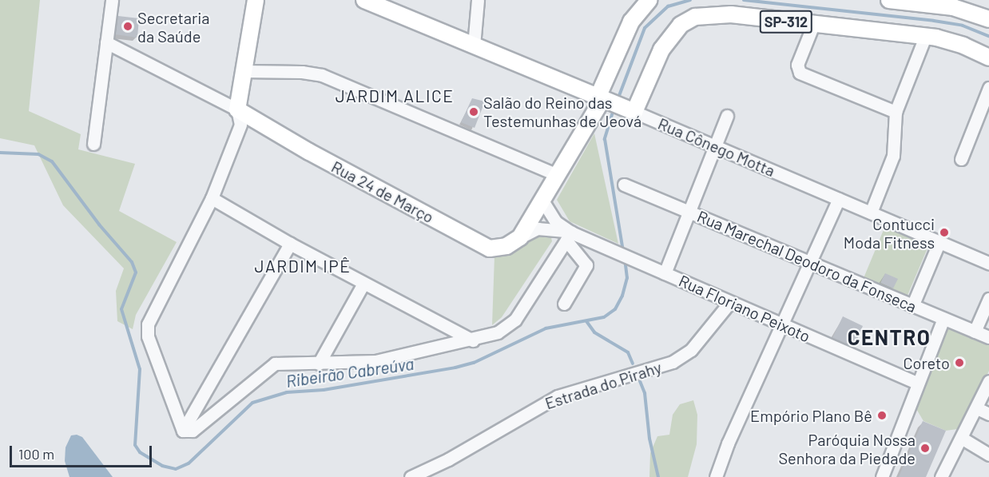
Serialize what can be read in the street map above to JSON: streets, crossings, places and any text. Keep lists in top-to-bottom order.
{
  "streets": {
    "main road": ["SP-312", "Rua Cônego Motta", "Rua 24 de Março"],
    "street": ["Rua Marechal Deodoro da Fonseca", "Rua Floriano Peixoto", "Estrada do Pirahy"]
  },
  "crossings": [
    ["SP-312", "Rua Cônego Motta"],
    ["Rua Cônego Motta", "Rua 24 de Março"],
    ["Rua Floriano Peixoto", "Estrada do Pirahy"]
  ],
  "districts": ["JARDIM ALICE", "JARDIM IPÊ", "CENTRO"],
  "water": ["Ribeirão Cabreúva"],
  "places": [
    "Secretaria da Saúde",
    "Salão do Reino das Testemunhas de Jeová",
    "Contucci Moda Fitness",
    "Coreto",
    "Empório Plano Bê",
    "Paróquia Nossa Senhora da Piedade"
  ],
  "scale_bar": "100 m"
}
